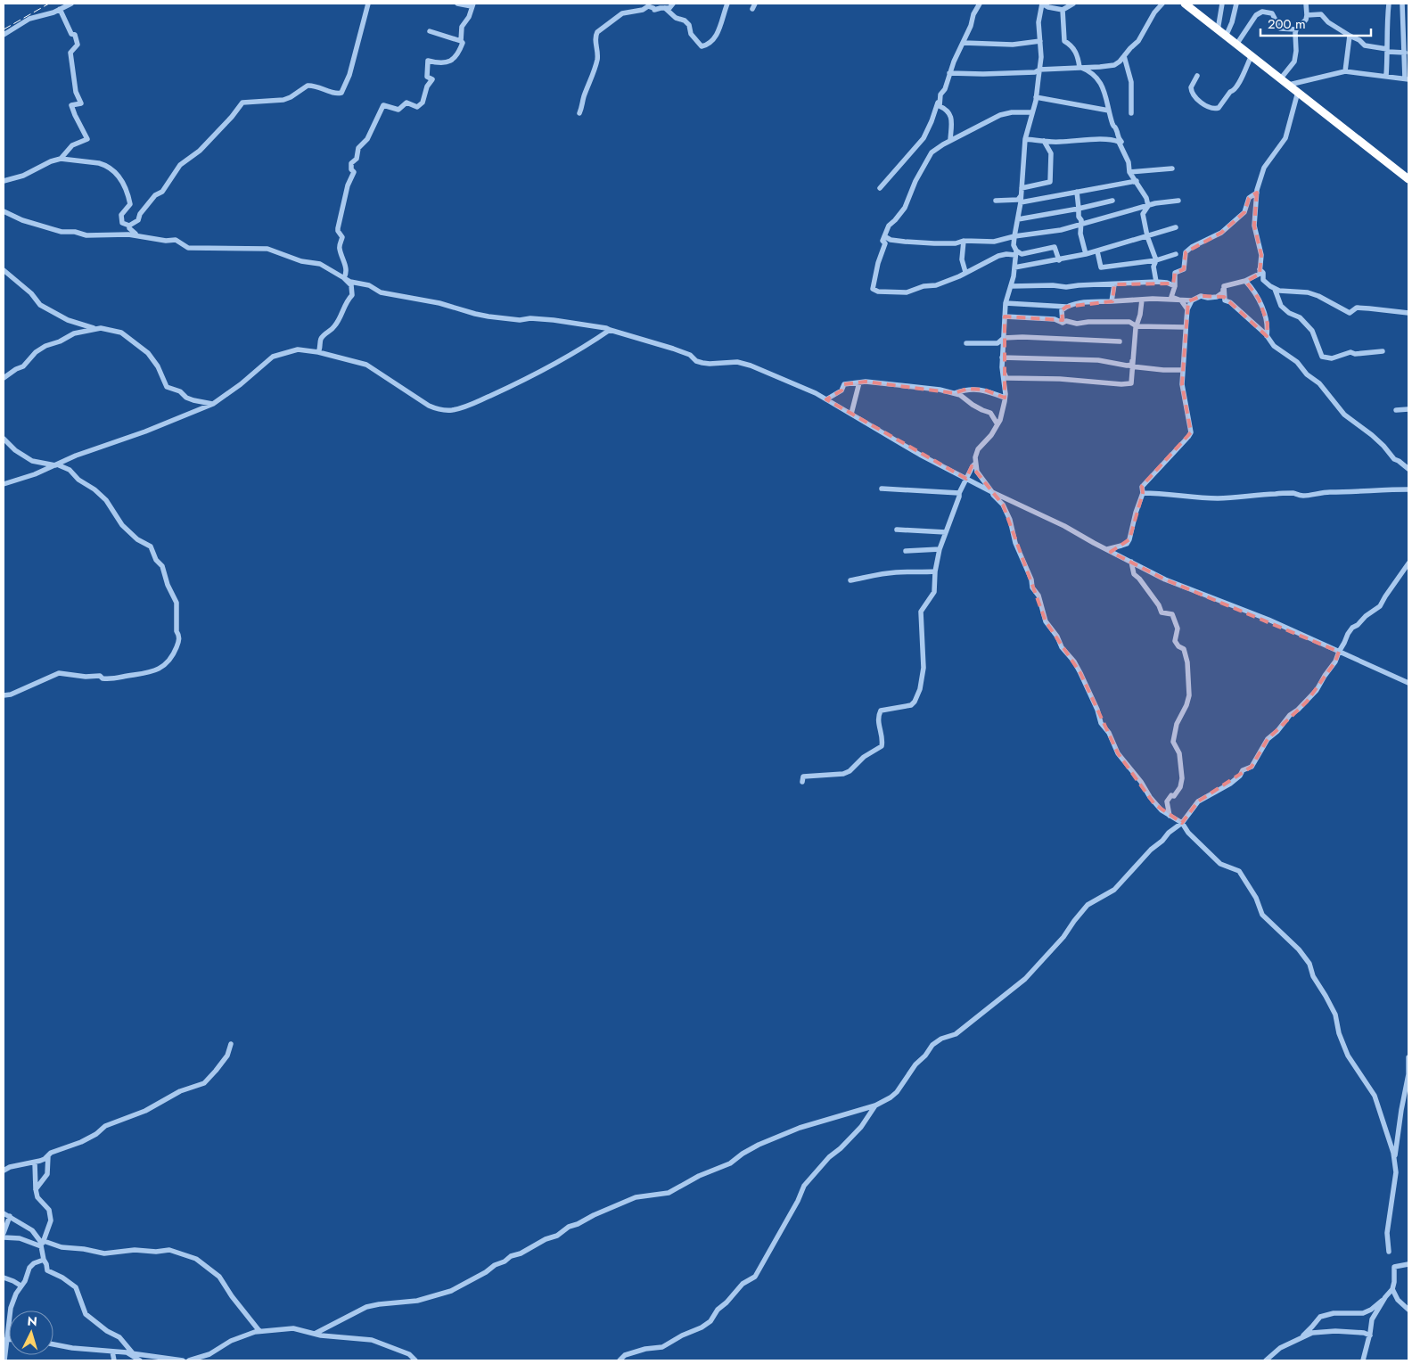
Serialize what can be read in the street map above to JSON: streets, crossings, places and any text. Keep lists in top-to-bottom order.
{
  "scale_bar": "200 m",
  "north": "top"
}
